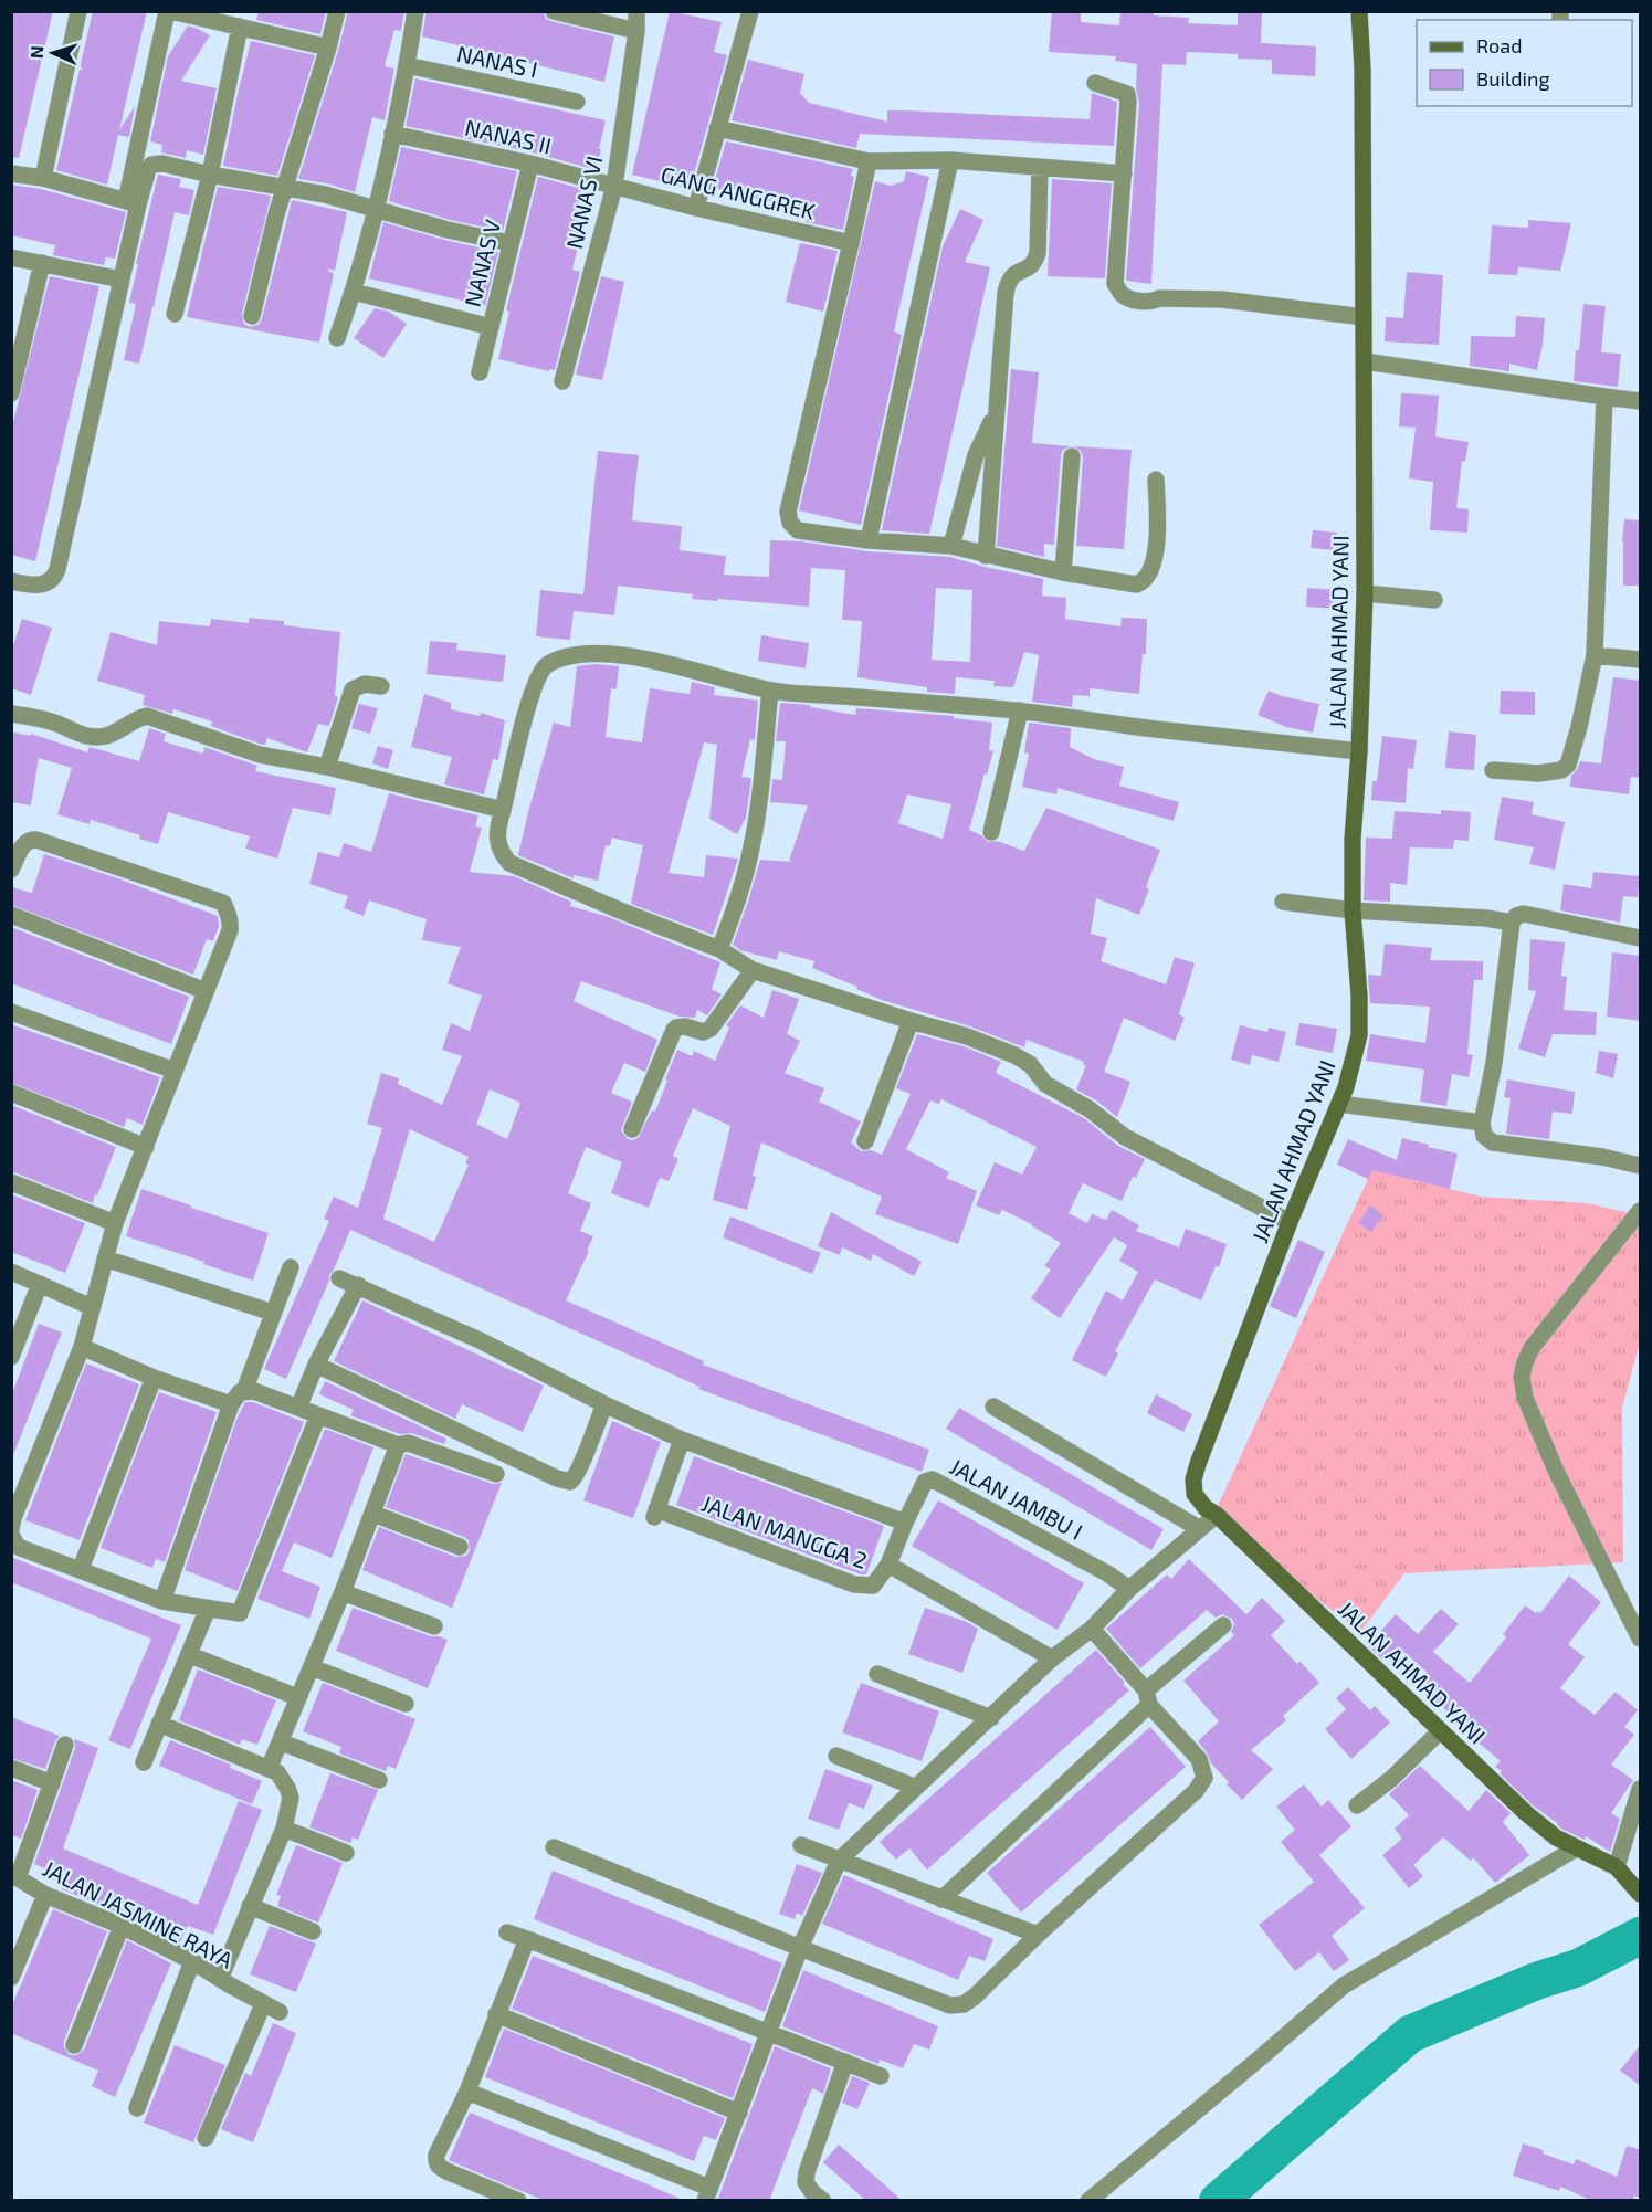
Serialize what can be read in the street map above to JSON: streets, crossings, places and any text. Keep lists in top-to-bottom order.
{
  "streets": {
    "street": [
      "NANAS I",
      "NANAS II",
      "GANG ANGGREK",
      "NANAS VI",
      "NANAS V",
      "JALAN AHMAD YANI",
      "JALAN JAMBU I",
      "JALAN MANGGA 2",
      "JALAN JASMINE RAYA"
    ]
  },
  "crossings": [
    ["NANAS II", "GANG ANGGREK"],
    ["NANAS II", "NANAS VI"],
    ["NANAS II", "NANAS V"],
    ["GANG ANGGREK", "NANAS VI"],
    ["JALAN JAMBU I", "JALAN MANGGA 2"]
  ],
  "legend": ["Road", "Building"],
  "north": "left"
}
